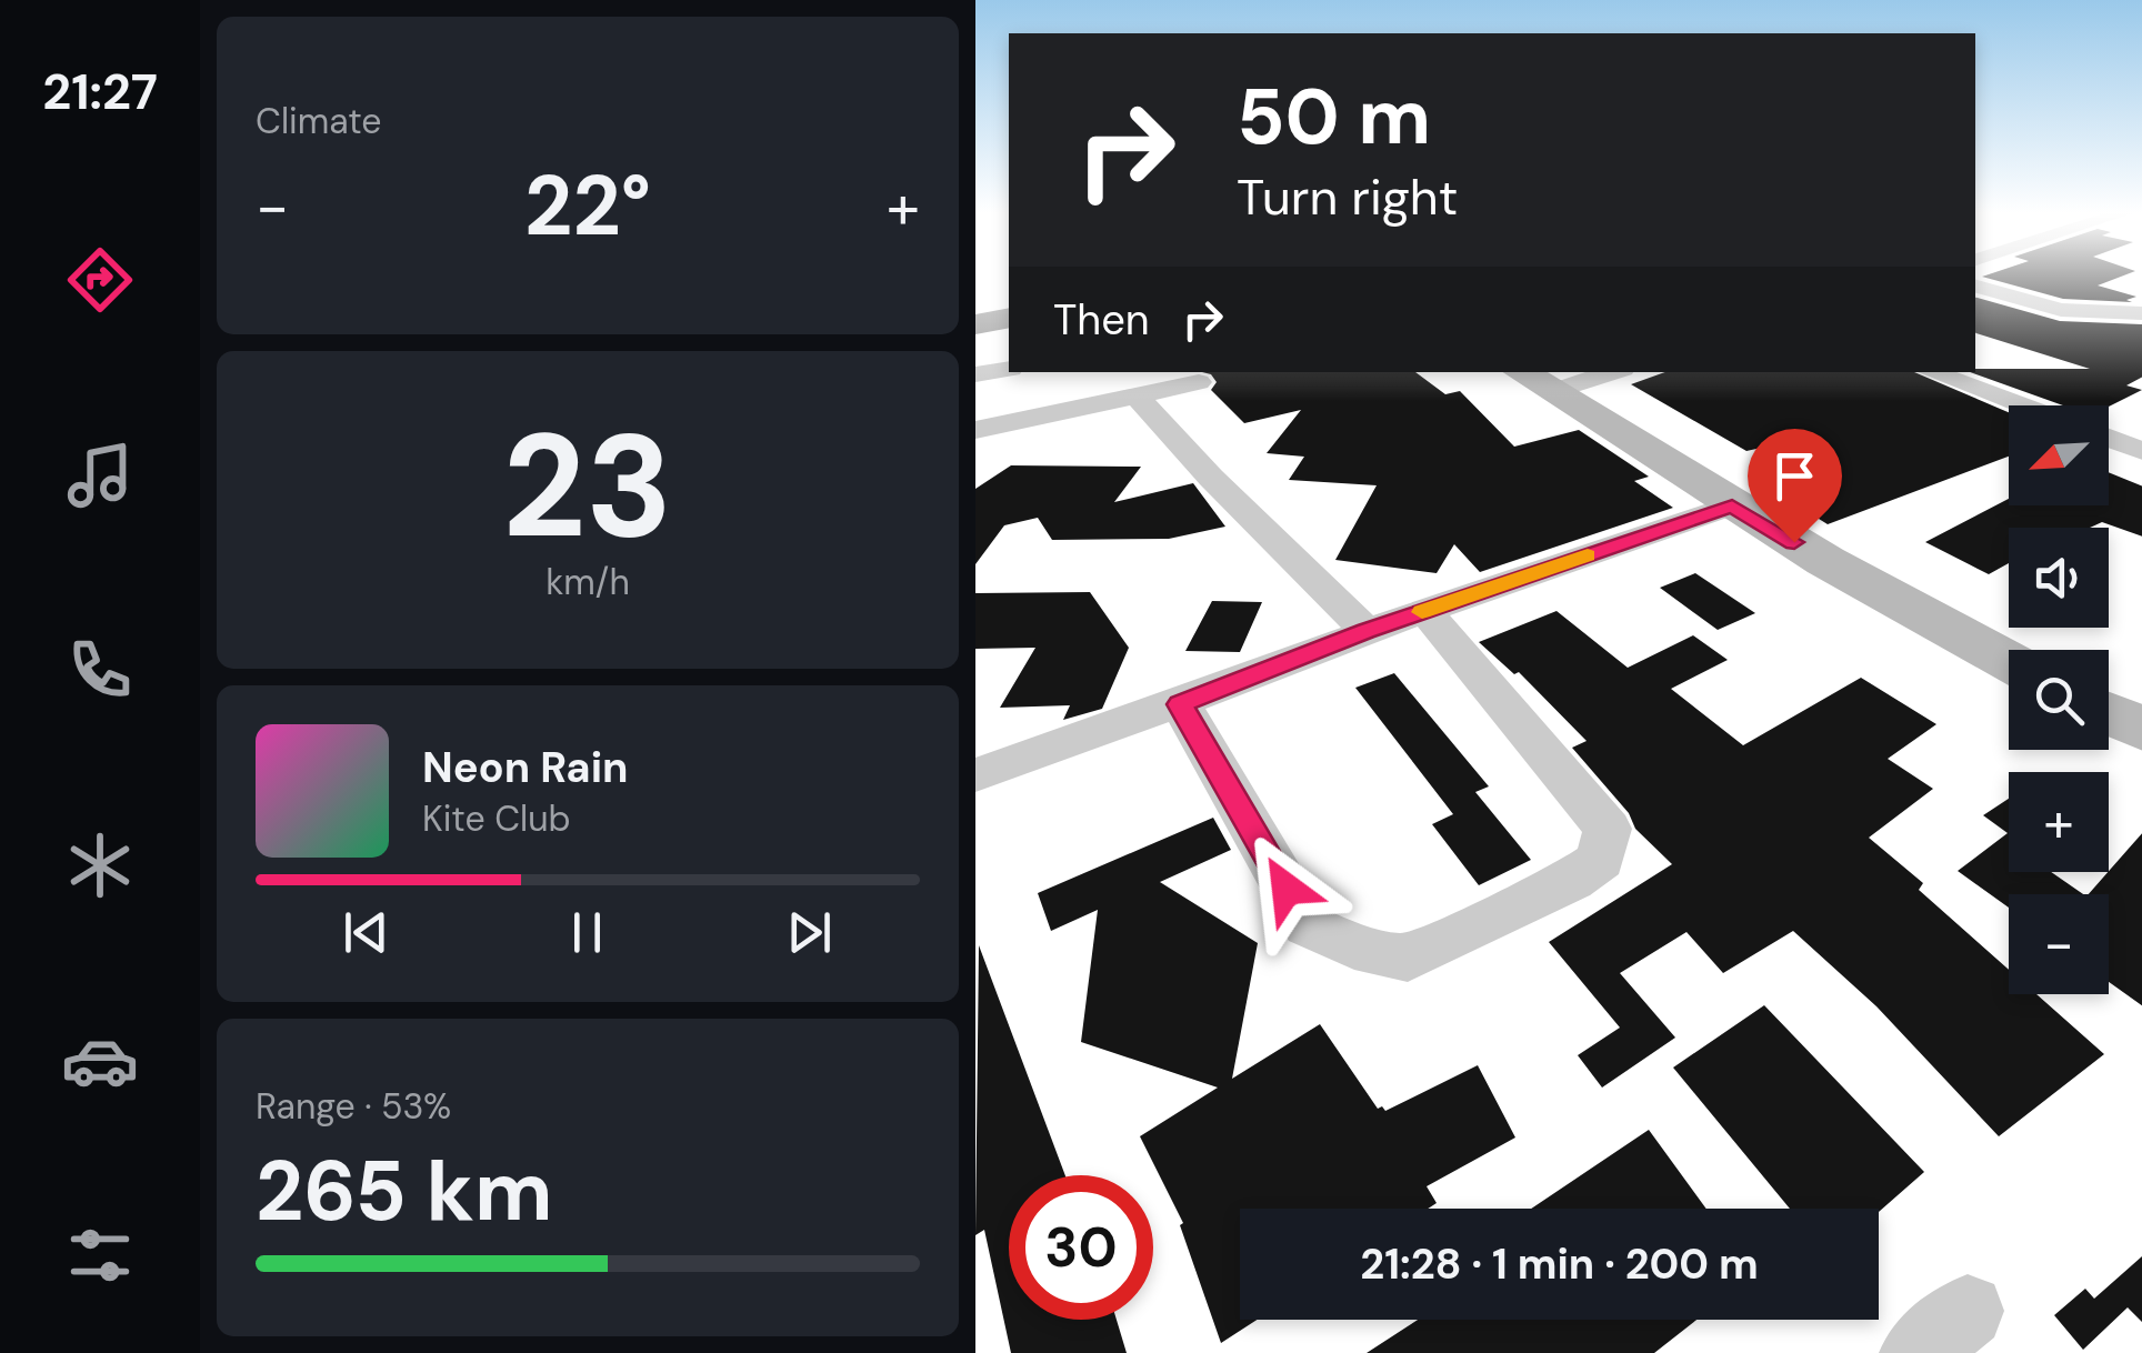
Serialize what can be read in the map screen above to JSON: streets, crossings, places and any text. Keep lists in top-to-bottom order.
{
  "north": "bottom left",
  "page": {
    "tabs": "21:27",
    "tile": [
      "Climate",
      ["23", "km/h"],
      ["Range · 53%", "265 km"]
    ],
    "turn": ["50 m", "Turn right"],
    "heat": ["−", "22°", "+"],
    "then": "Then",
    "map_buttons": ["+", "−"],
    "song": ["Neon Rain", "Kite Club"],
    "limit": "30",
    "trip": "21:28 · 1 min · 200 m"
  }
}
